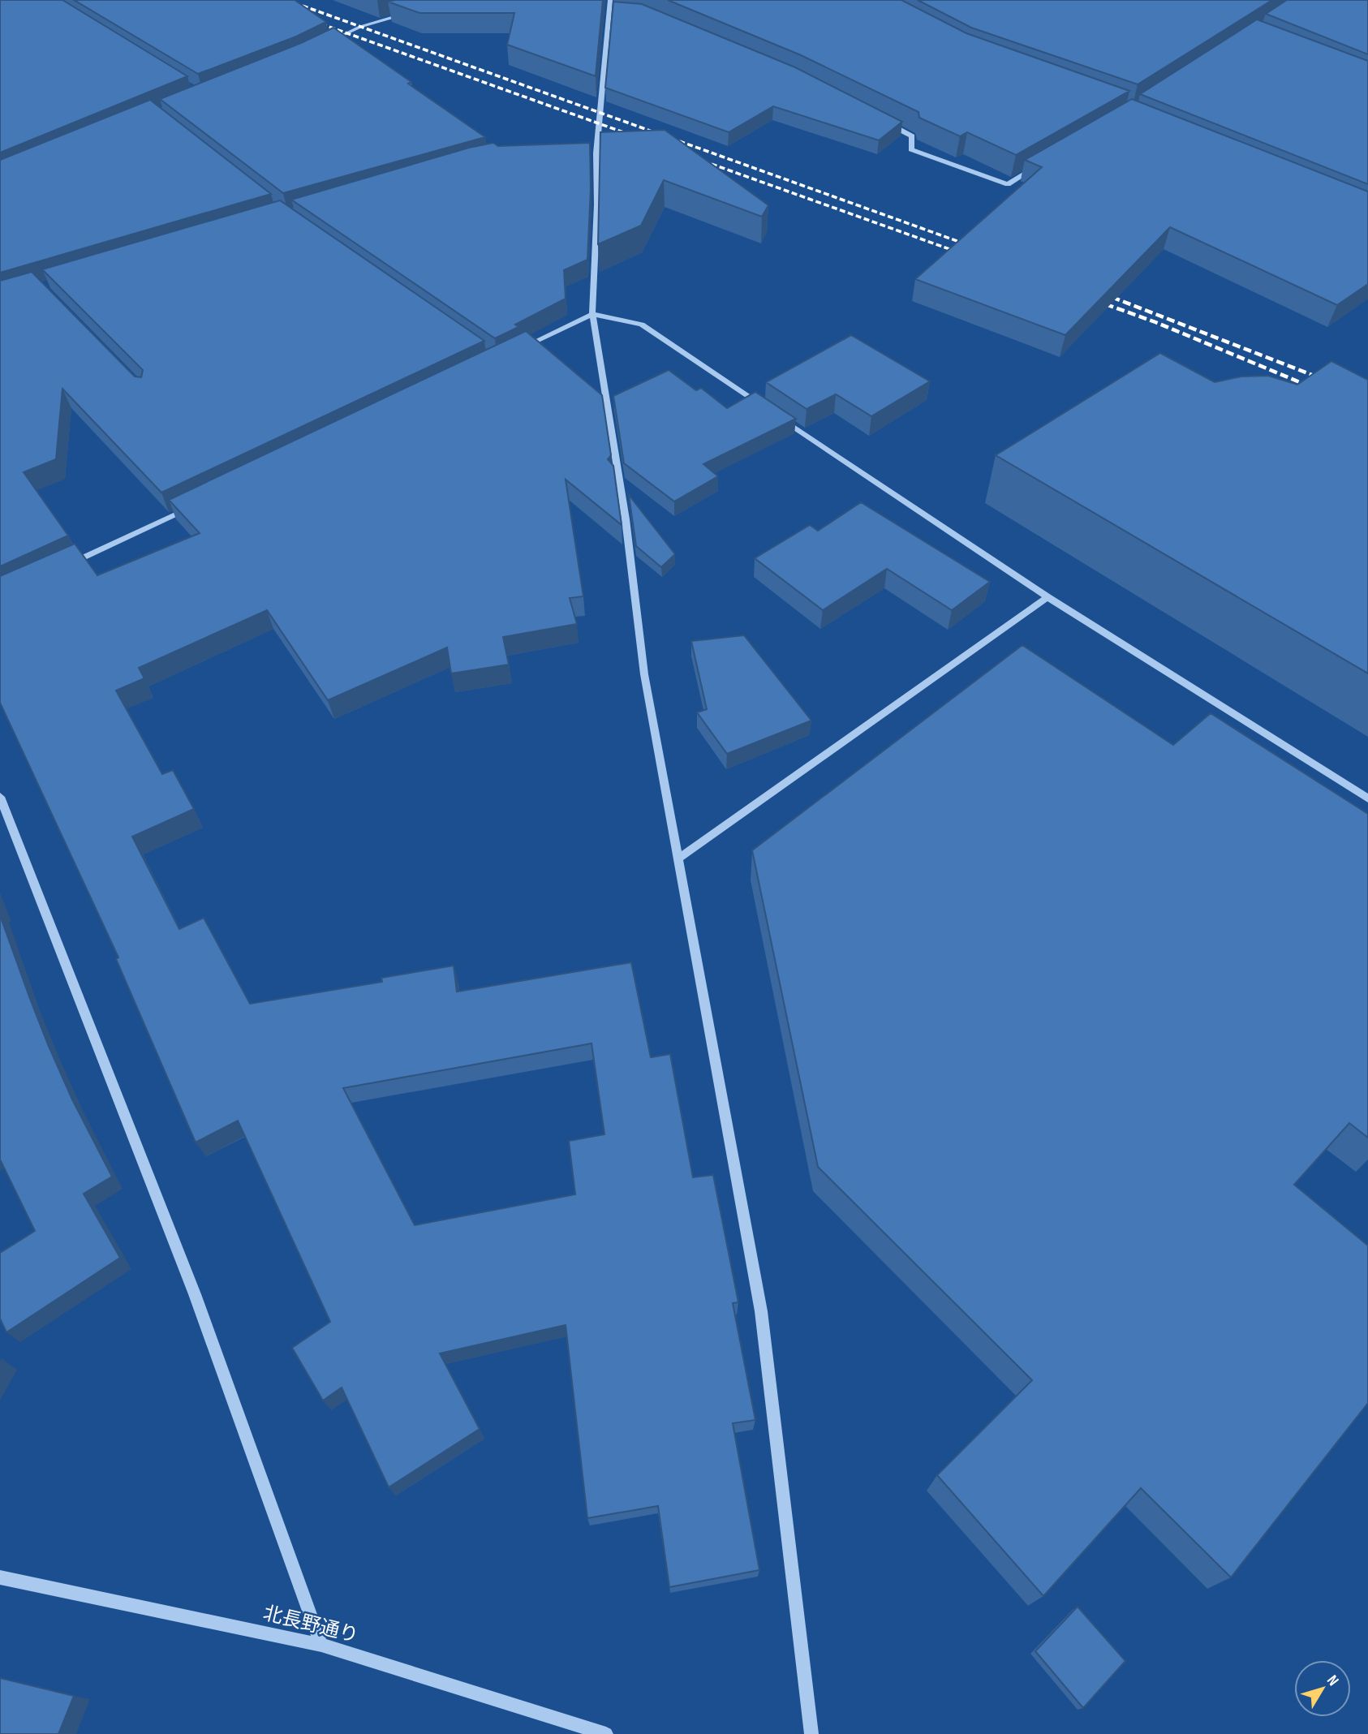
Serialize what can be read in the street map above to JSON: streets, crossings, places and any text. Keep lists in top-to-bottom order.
{
  "streets": {
    "street": ["北長野通り"]
  },
  "north": "top right"
}
